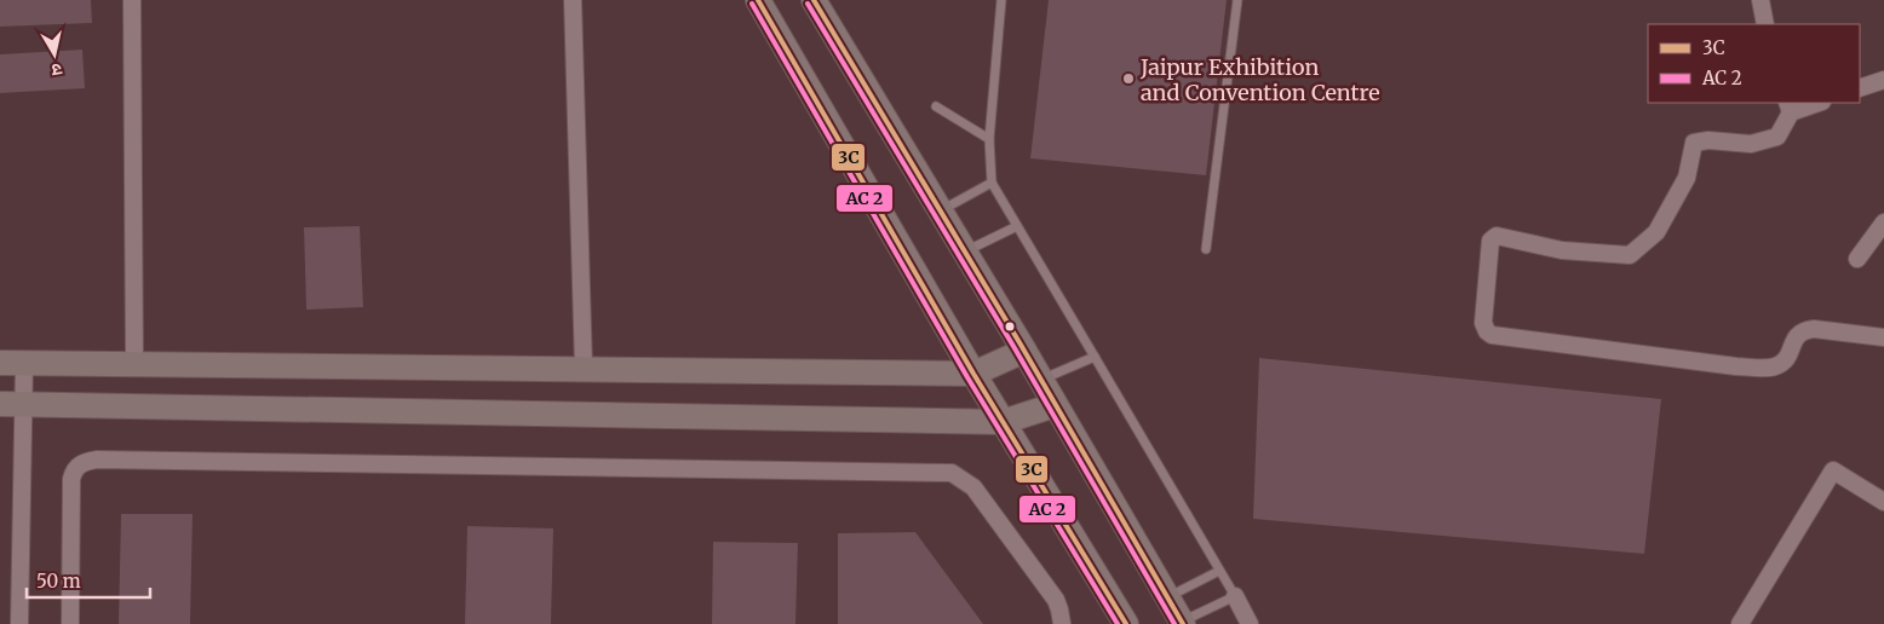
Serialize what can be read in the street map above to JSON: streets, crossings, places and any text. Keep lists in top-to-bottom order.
{
  "places": ["Jaipur Exhibition and Convention Centre"],
  "lines": ["transit line 3C"],
  "legend": ["3C", "AC 2"],
  "scale_bar": "50 m",
  "north": "bottom"
}
